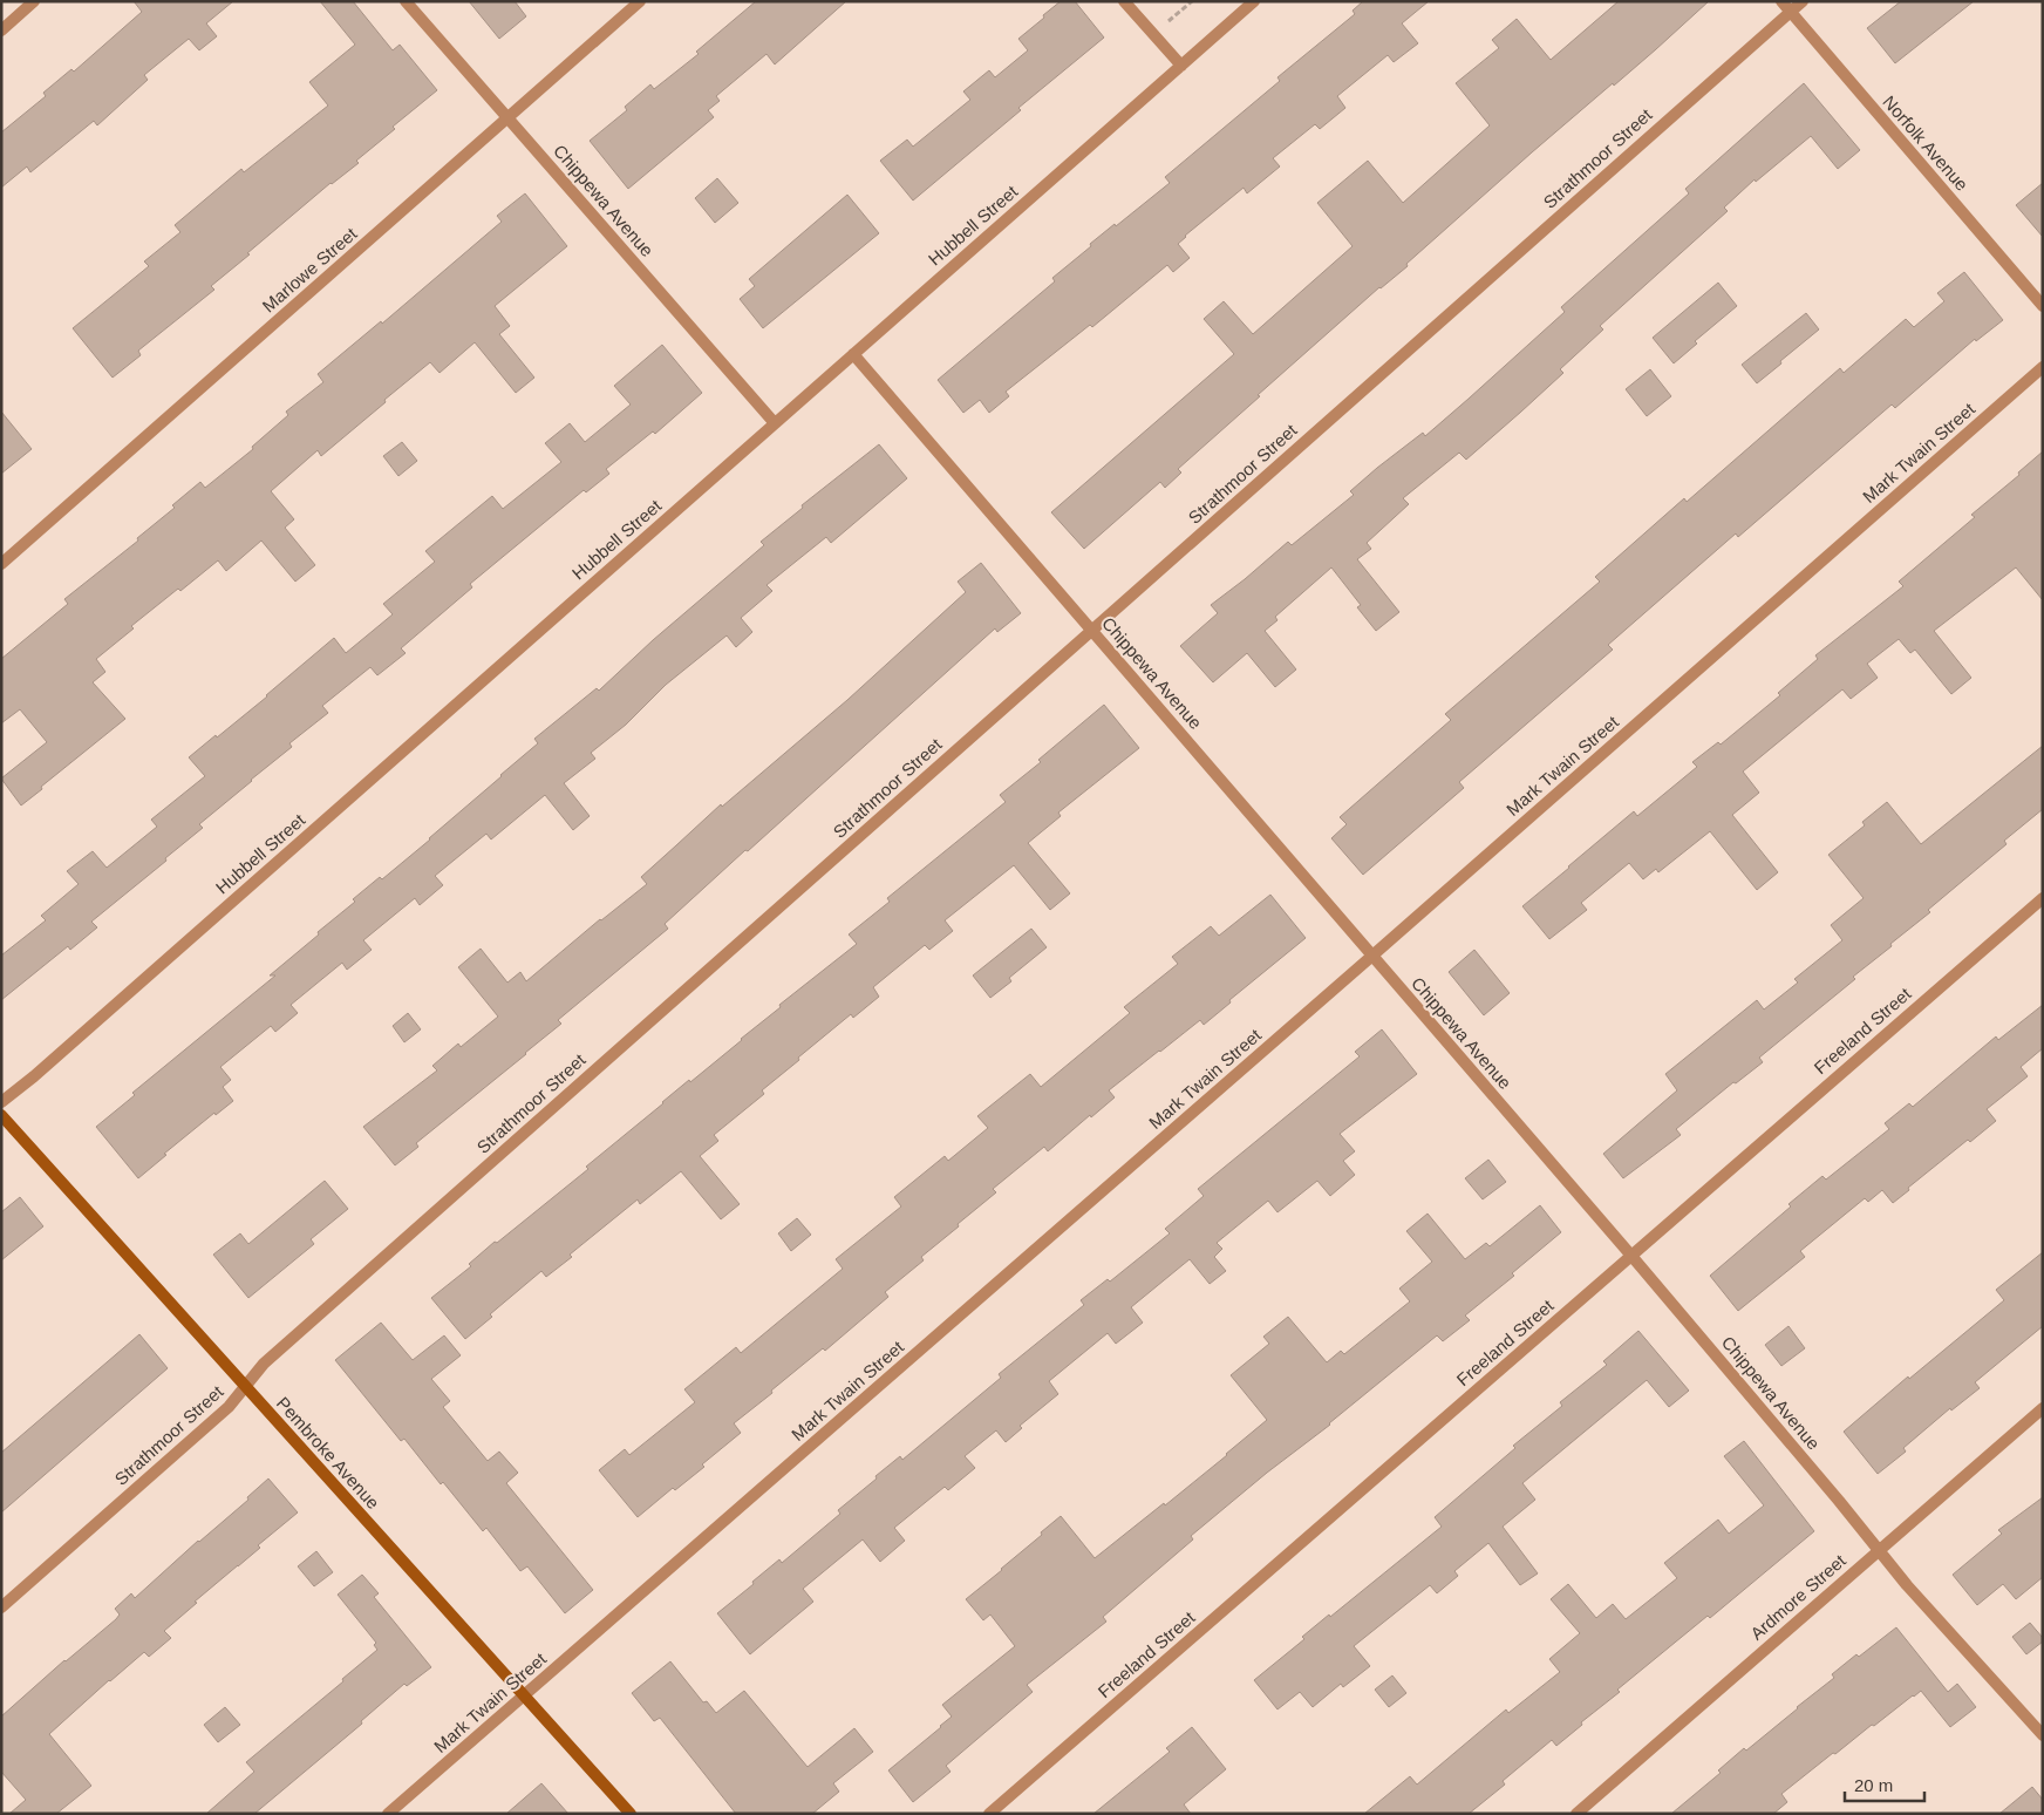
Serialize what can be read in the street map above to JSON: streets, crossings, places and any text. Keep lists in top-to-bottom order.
{
  "streets": {
    "street": [
      "Norfolk Avenue",
      "Strathmoor Street",
      "Chippewa Avenue",
      "Hubbell Street",
      "Marlowe Street",
      "Mark Twain Street",
      "Freeland Street",
      "Pembroke Avenue",
      "Ardmore Street"
    ]
  },
  "crossings": [
    ["Norfolk Avenue", "Strathmoor Street"],
    ["Strathmoor Street", "Chippewa Avenue"],
    ["Strathmoor Street", "Pembroke Avenue"],
    ["Chippewa Avenue", "Hubbell Street"],
    ["Chippewa Avenue", "Marlowe Street"],
    ["Chippewa Avenue", "Mark Twain Street"],
    ["Chippewa Avenue", "Freeland Street"],
    ["Chippewa Avenue", "Ardmore Street"],
    ["Mark Twain Street", "Pembroke Avenue"]
  ],
  "scale_bar": "20 m"
}
